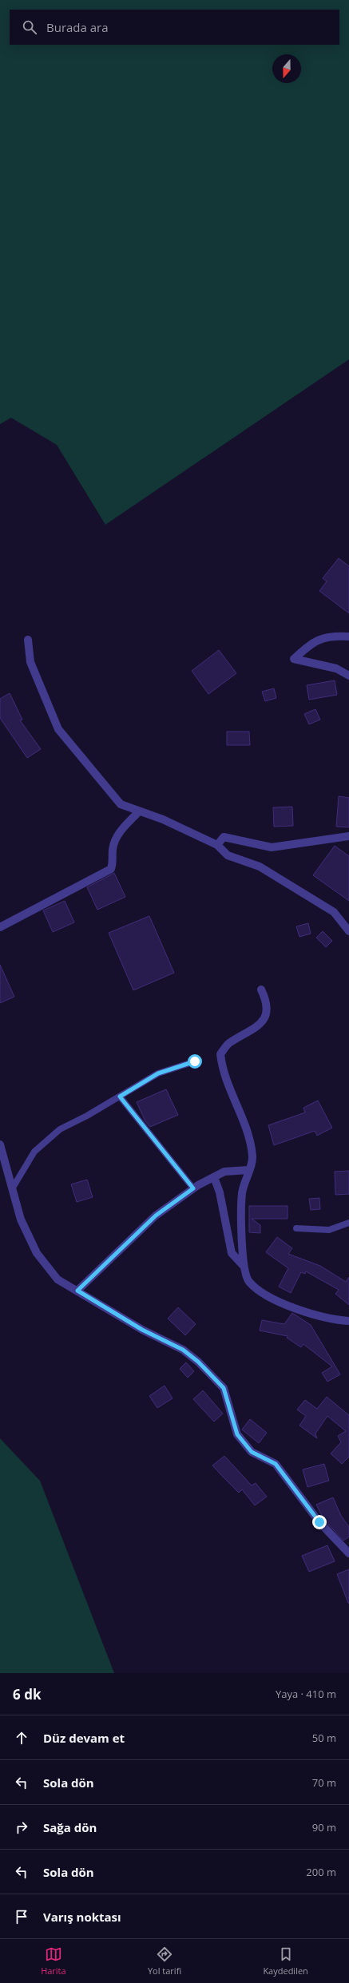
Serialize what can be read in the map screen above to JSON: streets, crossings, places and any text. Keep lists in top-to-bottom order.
{
  "north": "bottom",
  "page": {
    "search": "Burada ara",
    "heading": ["6 dk", "Yaya · 410 m"],
    "list": [
      ["Düz devam et", "50 m"],
      ["Sola dön", "70 m"],
      ["Sağa dön", "90 m"],
      ["Sola dön", "200 m"],
      "Varış noktası"
    ],
    "nav": ["Harita", "Yol tarifi", "Kaydedilen"]
  }
}
